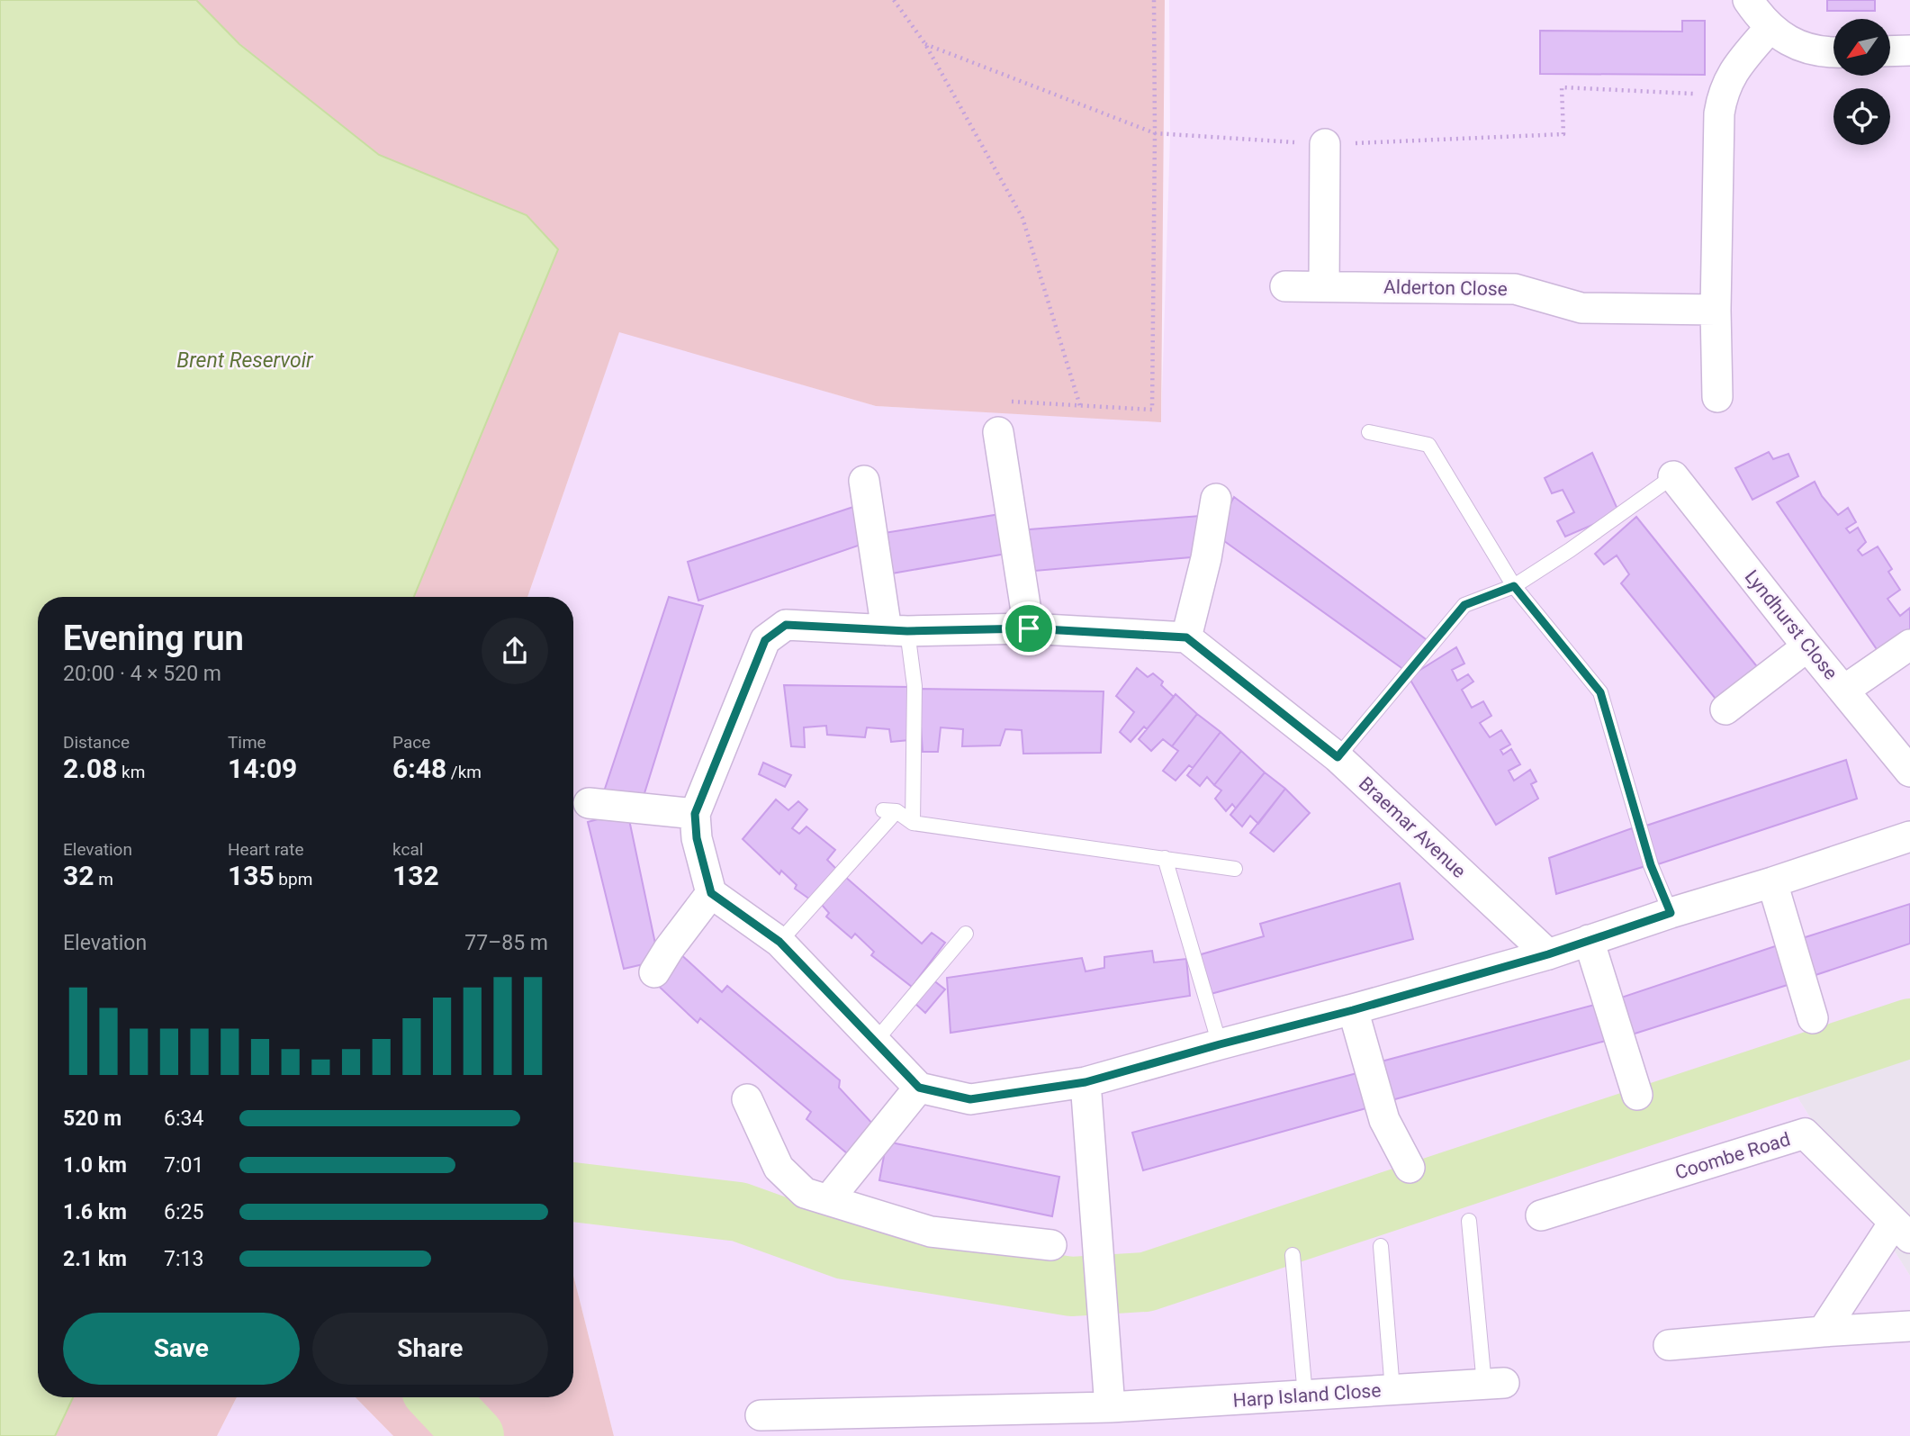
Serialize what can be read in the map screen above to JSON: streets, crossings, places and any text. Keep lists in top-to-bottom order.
{
  "streets": {
    "street": [
      "Alderton Close",
      "Lyndhurst Close",
      "Braemar Avenue",
      "Coombe Road",
      "Harp Island Close"
    ]
  },
  "water": ["Brent Reservoir"],
  "north": "bottom left",
  "page": {
    "heading": ["Evening run", "20:00 · 4 × 520 m"],
    "stats": [
      ["Distance", "2.08 km"],
      ["Time", "14:09"],
      ["Pace", "6:48 /km"],
      ["Elevation", "32 m"],
      ["Heart rate", "135 bpm"],
      ["kcal", "132"]
    ],
    "chart": ["Elevation", "77–85 m"],
    "list": [
      {
        "name": "520 m",
        "note": "6:34"
      },
      {
        "name": "1.0 km",
        "note": "7:01"
      },
      {
        "name": "1.6 km",
        "note": "6:25"
      },
      {
        "name": "2.1 km",
        "note": "7:13"
      }
    ],
    "buttons": ["Save", "Share"]
  }
}
